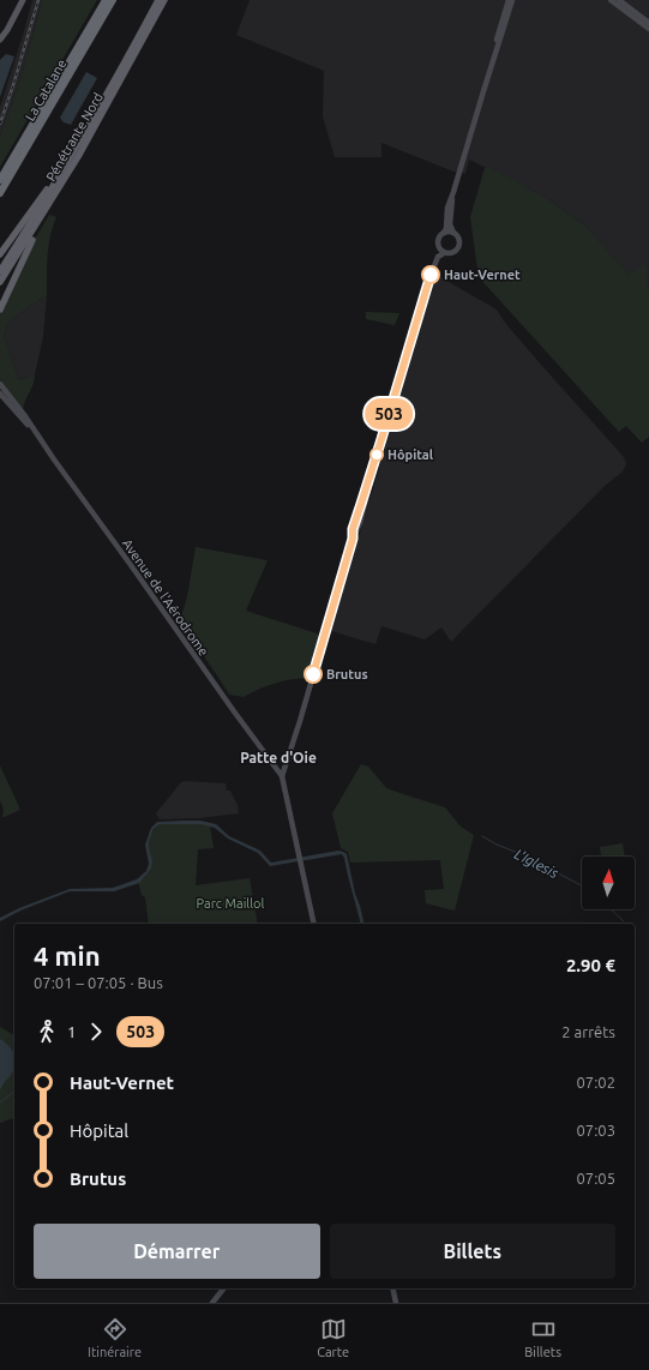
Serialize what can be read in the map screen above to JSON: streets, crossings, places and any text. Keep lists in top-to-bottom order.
{
  "streets": {
    "highway": ["La Catalane", "Pénétrante Nord"],
    "main road": ["Avenue de l'Aérodrome"]
  },
  "districts": ["Patte d'Oie"],
  "water": ["L'Iglesis"],
  "parks": ["Parc Maillol"],
  "places": ["Haut-Vernet", "Hôpital", "Brutus"],
  "lines": ["bus line 503"],
  "north": "top",
  "page": {
    "on_map": "503",
    "heading": ["4 min", "07:01 – 07:05 · Bus", "2.90 €"],
    "legs": ["1", "503", "2 arrêts"],
    "list": [
      {
        "name": "Haut-Vernet",
        "value": "07:02"
      },
      {
        "name": "Hôpital",
        "value": "07:03"
      },
      {
        "name": "Brutus",
        "value": "07:05"
      }
    ],
    "buttons": ["Démarrer", "Billets"],
    "tabs": ["Itinéraire", "Carte", "Billets"]
  }
}
